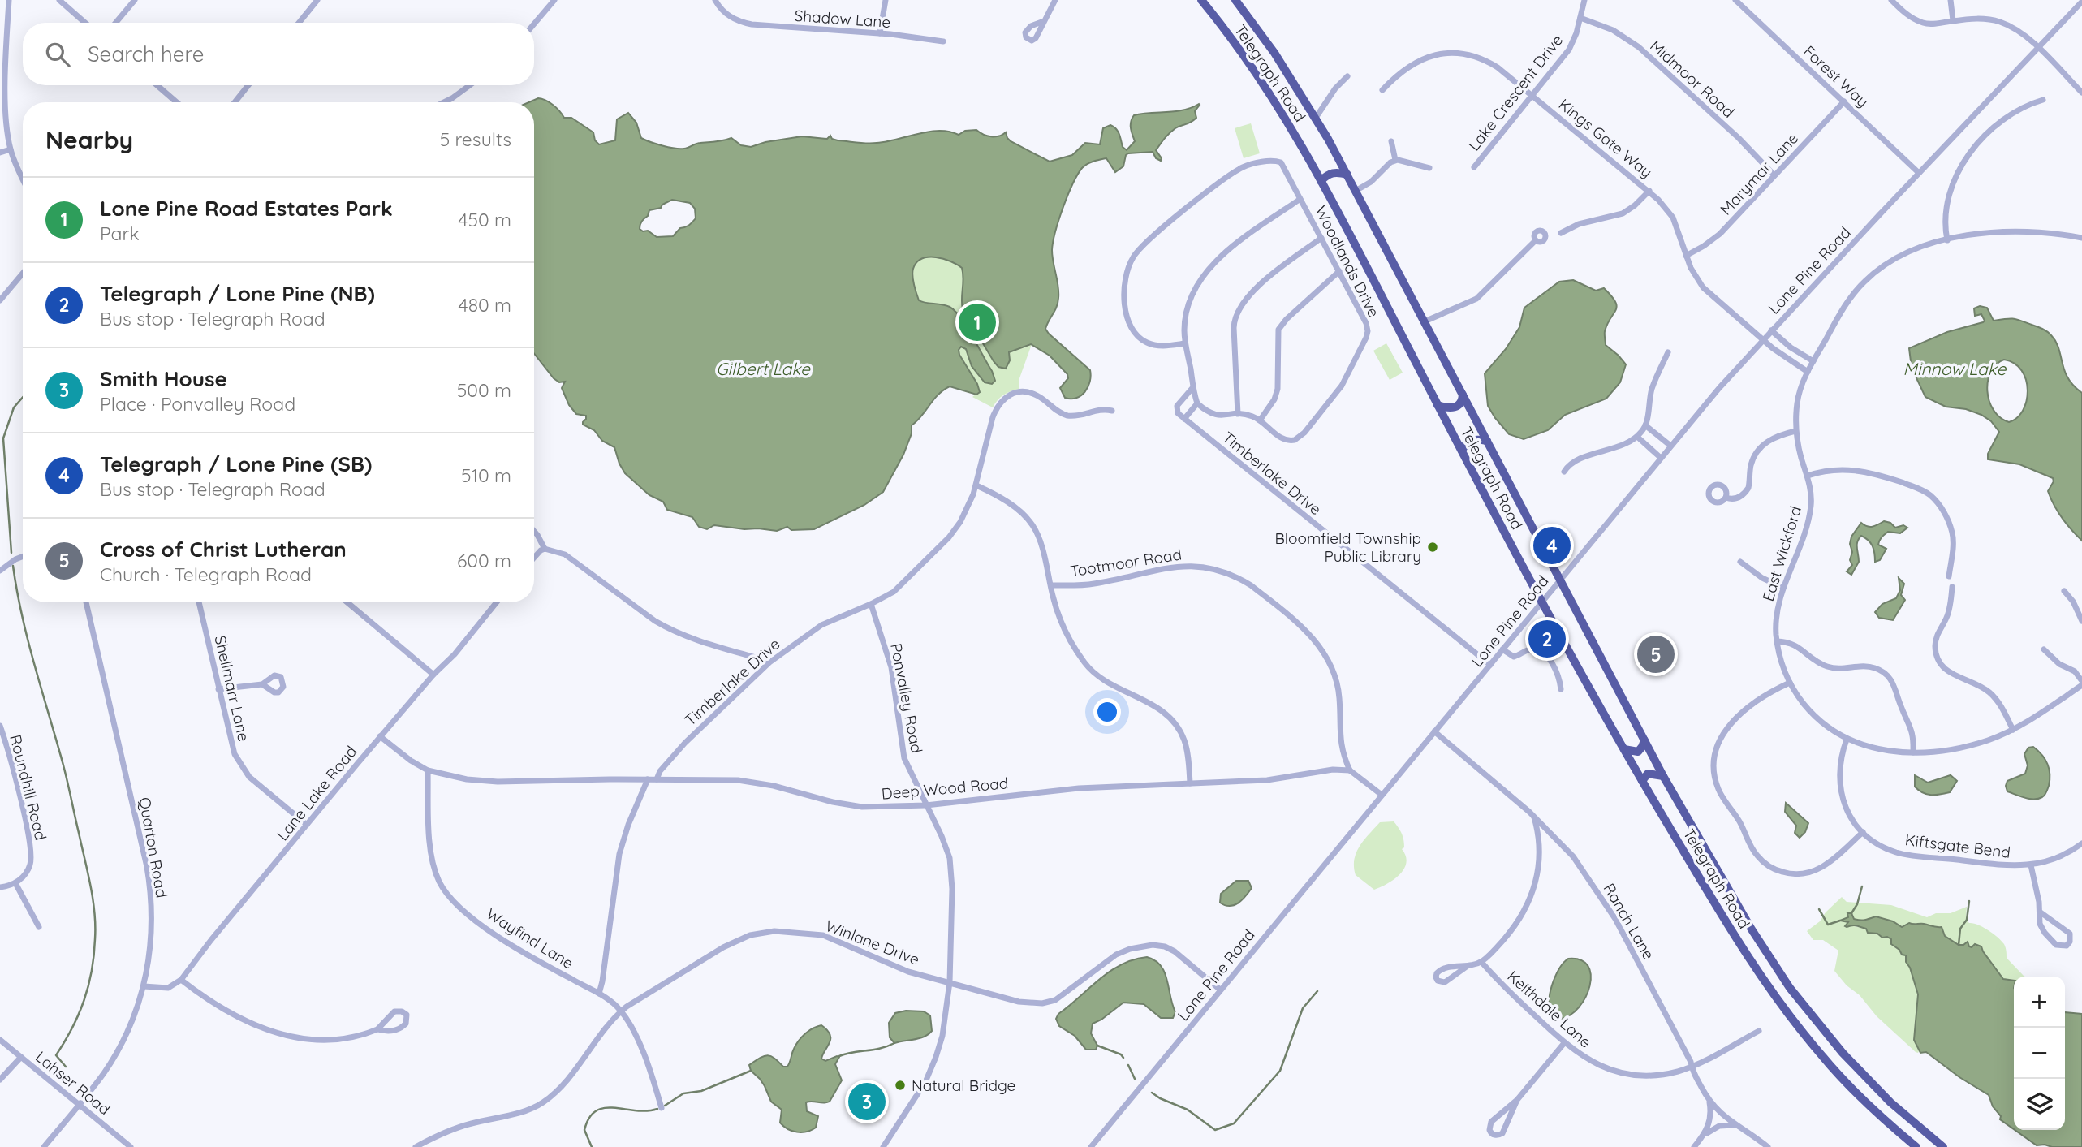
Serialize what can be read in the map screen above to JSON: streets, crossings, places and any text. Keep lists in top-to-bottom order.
{
  "streets": {
    "highway": ["Telegraph Road"],
    "street": [
      "Shadow Lane",
      "Forest Way",
      "Midmoor Road",
      "Lake Crescent Drive",
      "Kings Gate Way",
      "Marymar Lane",
      "Woodlands Drive",
      "Lone Pine Road",
      "Timberlake Drive",
      "East Wickford",
      "Tootmoor Road",
      "Shellmarr Lane",
      "Ponvalley Road",
      "Roundhill Road",
      "Deep Wood Road",
      "Lane Lake Road",
      "Kiftsgate Bend",
      "Quarton Road",
      "Ranch Lane",
      "Wayfind Lane",
      "Winlane Drive",
      "Keithdale Lane",
      "Lahser Road"
    ]
  },
  "crossings": [
    ["Telegraph Road", "Lone Pine Road"],
    ["Forest Way", "Marymar Lane"],
    ["Forest Way", "Lone Pine Road"],
    ["Midmoor Road", "Lake Crescent Drive"],
    ["Midmoor Road", "Marymar Lane"],
    ["Lake Crescent Drive", "Kings Gate Way"],
    ["Kings Gate Way", "Marymar Lane"],
    ["Kings Gate Way", "Lone Pine Road"],
    ["Lone Pine Road", "Timberlake Drive"],
    ["Lone Pine Road", "Ranch Lane"],
    ["Lone Pine Road", "Winlane Drive"],
    ["Timberlake Drive", "Ponvalley Road"],
    ["Timberlake Drive", "Deep Wood Road"],
    ["East Wickford", "Kiftsgate Bend"],
    ["Tootmoor Road", "Deep Wood Road"],
    ["Shellmarr Lane", "Lane Lake Road"],
    ["Ponvalley Road", "Deep Wood Road"],
    ["Ponvalley Road", "Winlane Drive"],
    ["Deep Wood Road", "Lane Lake Road"],
    ["Deep Wood Road", "Wayfind Lane"],
    ["Quarton Road", "Lahser Road"],
    ["Ranch Lane", "Keithdale Lane"],
    ["Wayfind Lane", "Winlane Drive"]
  ],
  "water": ["Gilbert Lake", "Minnow Lake"],
  "places": ["Bloomfield Township Public Library", "Natural Bridge"],
  "page": {
    "search": "Search here",
    "heading": ["Nearby", "5 results"],
    "list": [
      {
        "mark": "1",
        "name": "Lone Pine Road Estates Park",
        "note": "Park",
        "value": "450 m"
      },
      {
        "mark": "2",
        "name": "Telegraph / Lone Pine (NB)",
        "note": "Bus stop · Telegraph Road",
        "value": "480 m"
      },
      {
        "mark": "3",
        "name": "Smith House",
        "note": "Place · Ponvalley Road",
        "value": "500 m"
      },
      {
        "mark": "4",
        "name": "Telegraph / Lone Pine (SB)",
        "note": "Bus stop · Telegraph Road",
        "value": "510 m"
      },
      {
        "mark": "5",
        "name": "Cross of Christ Lutheran",
        "note": "Church · Telegraph Road",
        "value": "600 m"
      }
    ],
    "pins": [
      "1",
      "4",
      "2",
      "5",
      "3"
    ],
    "map_buttons": ["+", "−"]
  }
}
